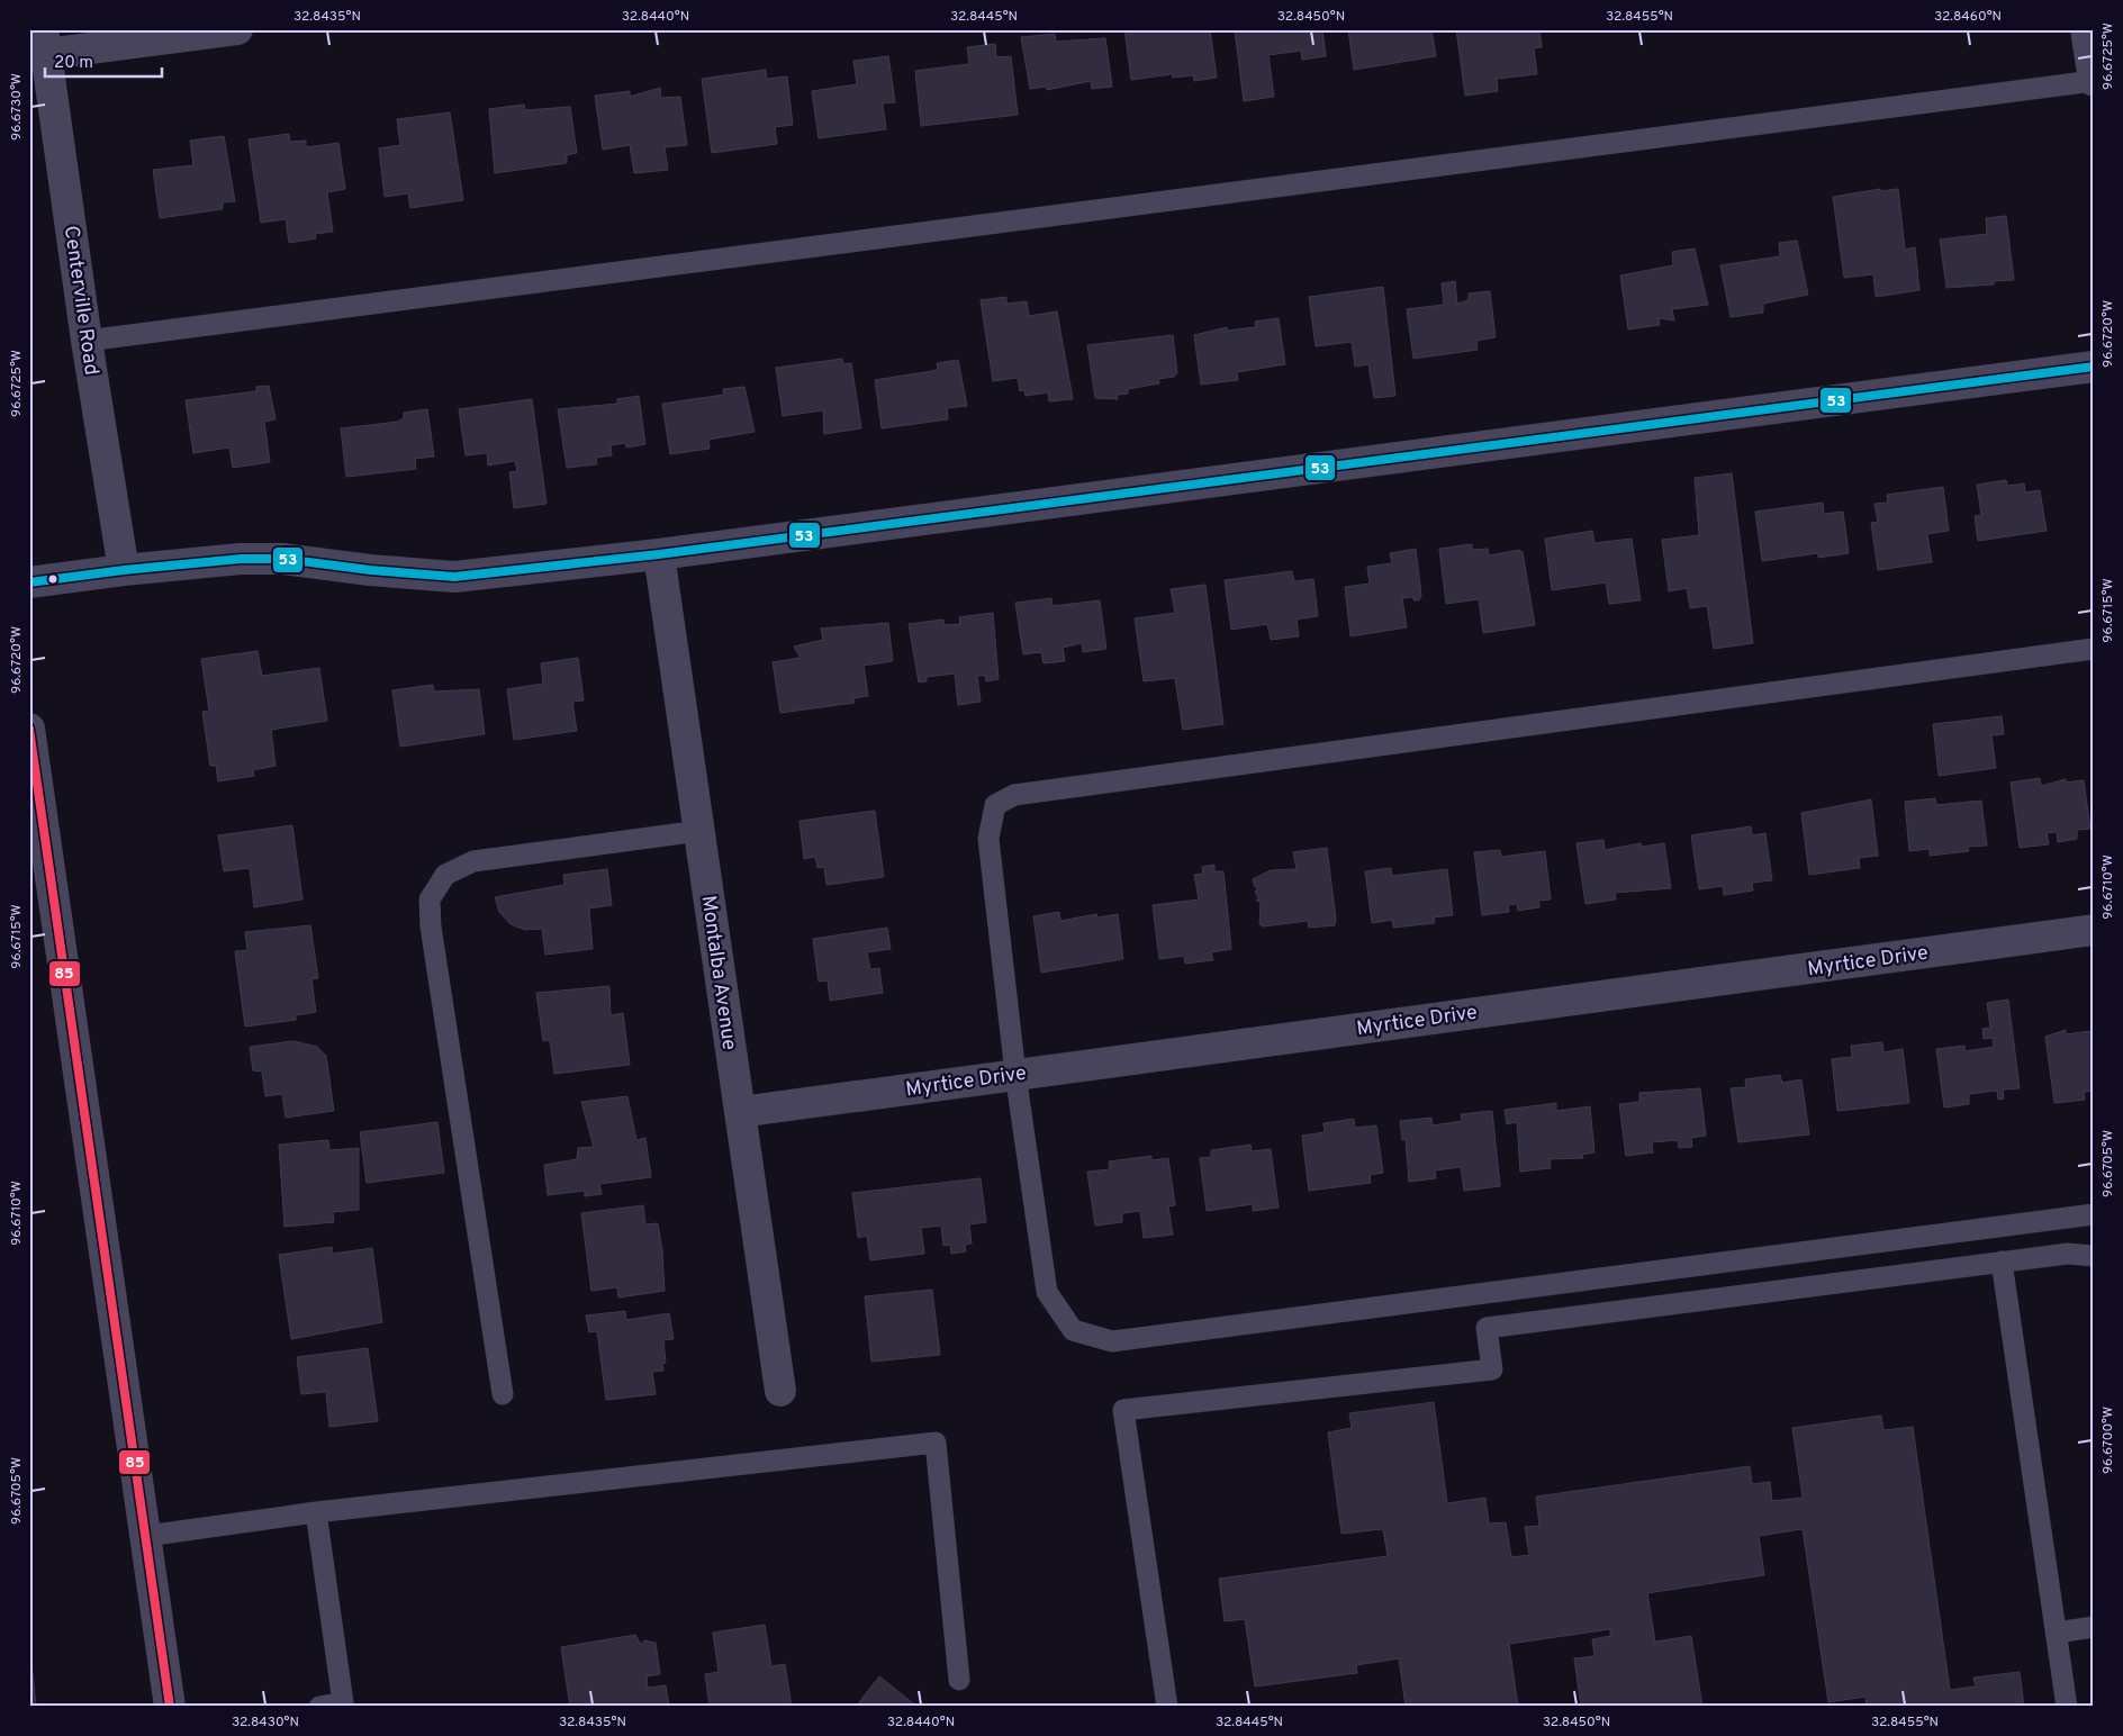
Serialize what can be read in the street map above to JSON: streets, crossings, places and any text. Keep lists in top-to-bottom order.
{
  "streets": {
    "street": ["Centerville Road", "Myrtice Drive", "Montalba Avenue"]
  },
  "crossings": [
    ["Myrtice Drive", "Montalba Avenue"]
  ],
  "lines": ["transit line 53", "transit line 85"],
  "scale_bar": "20 m",
  "coordinates": [
    "32.8435°N",
    "32.8440°N",
    "32.8445°N",
    "32.8450°N",
    "32.8455°N",
    "32.8460°N",
    "96.6725°W",
    "96.6730°W",
    "96.6720°W",
    "96.6715°W",
    "96.6710°W",
    "96.6705°W",
    "96.6700°W",
    "32.8430°N"
  ]
}
